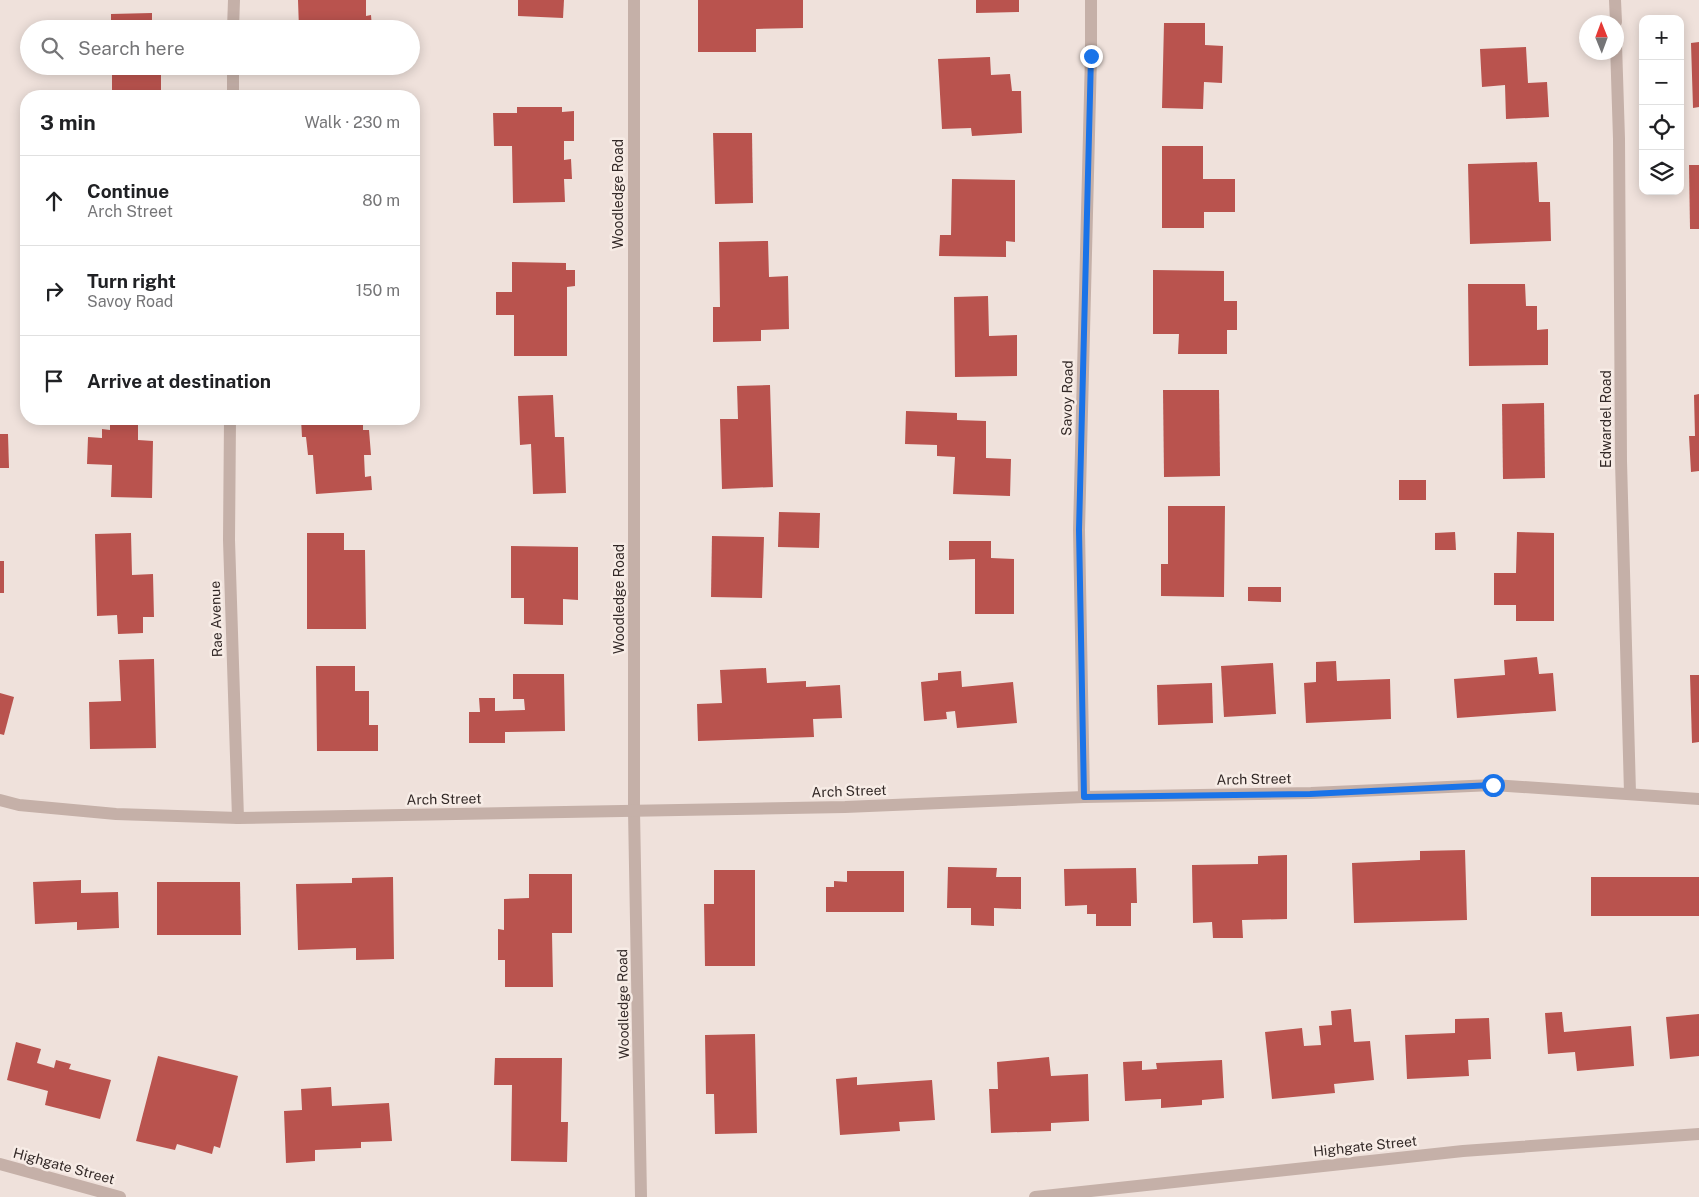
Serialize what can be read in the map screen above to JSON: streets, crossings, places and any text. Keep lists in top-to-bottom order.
{
  "streets": {
    "street": [
      "Woodledge Road",
      "Savoy Road",
      "Edwardel Road",
      "Rae Avenue",
      "Arch Street",
      "Highgate Street"
    ]
  },
  "crossings": [
    ["Woodledge Road", "Arch Street"],
    ["Savoy Road", "Arch Street"],
    ["Edwardel Road", "Arch Street"],
    ["Rae Avenue", "Arch Street"]
  ],
  "north": "top",
  "page": {
    "map_buttons": ["+", "−"],
    "search": "Search here",
    "heading": ["3 min", "Walk · 230 m"],
    "list": [
      ["Continue", "Arch Street", "80 m"],
      ["Turn right", "Savoy Road", "150 m"],
      "Arrive at destination"
    ]
  }
}
